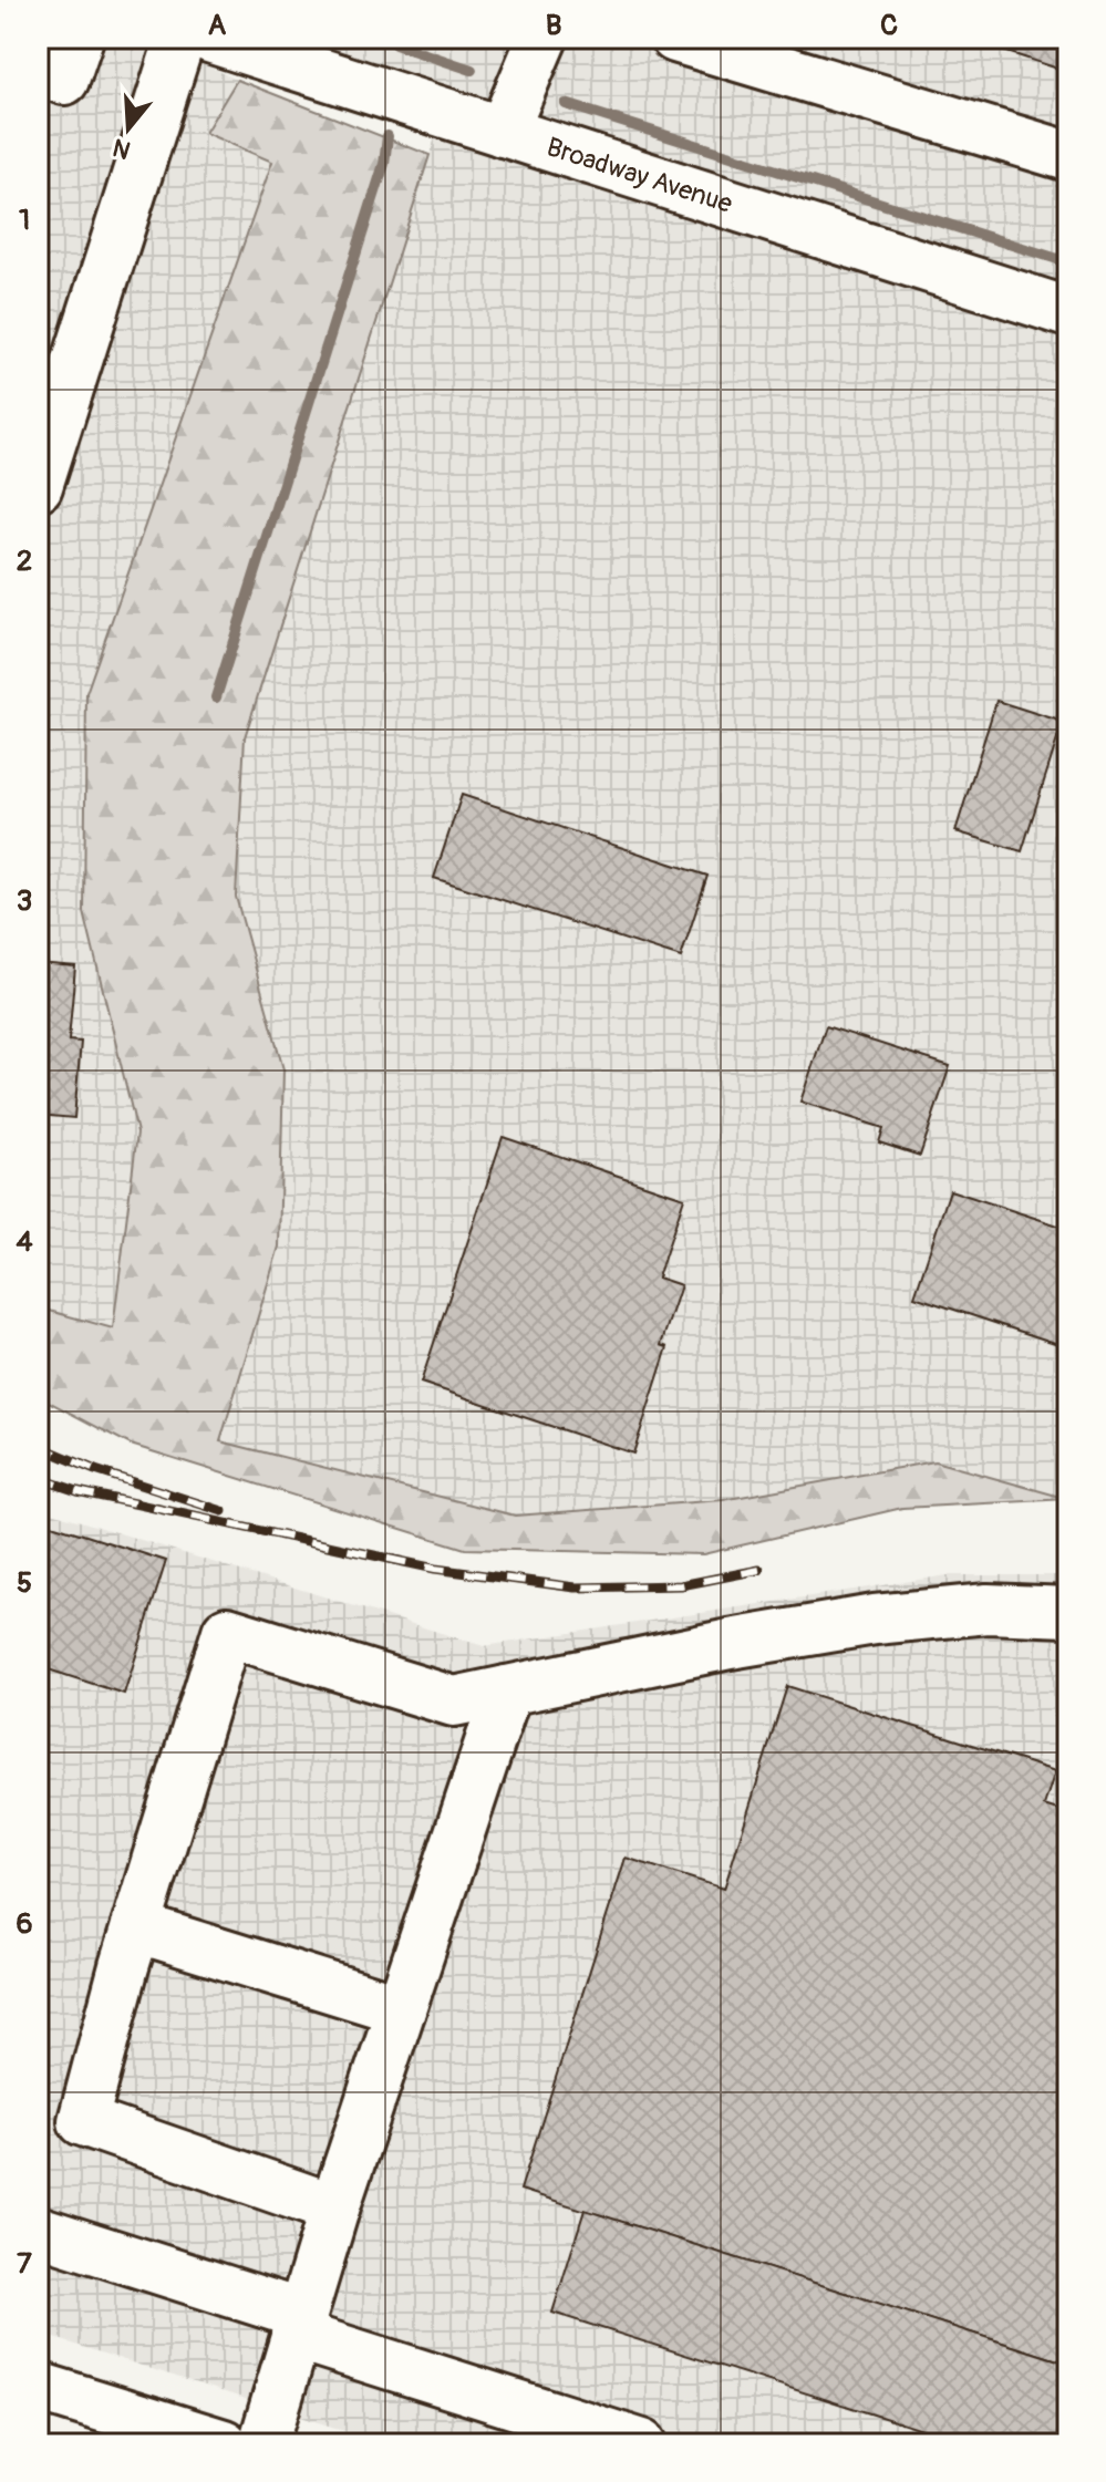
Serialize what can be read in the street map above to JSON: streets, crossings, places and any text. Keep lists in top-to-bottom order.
{
  "streets": {
    "street": ["Broadway Avenue"]
  },
  "north": "bottom",
  "grid": {
    "columns": ["A", "B", "C"],
    "rows": [
      "1",
      "2",
      "3",
      "4",
      "5",
      "6",
      "7"
    ]
  }
}
